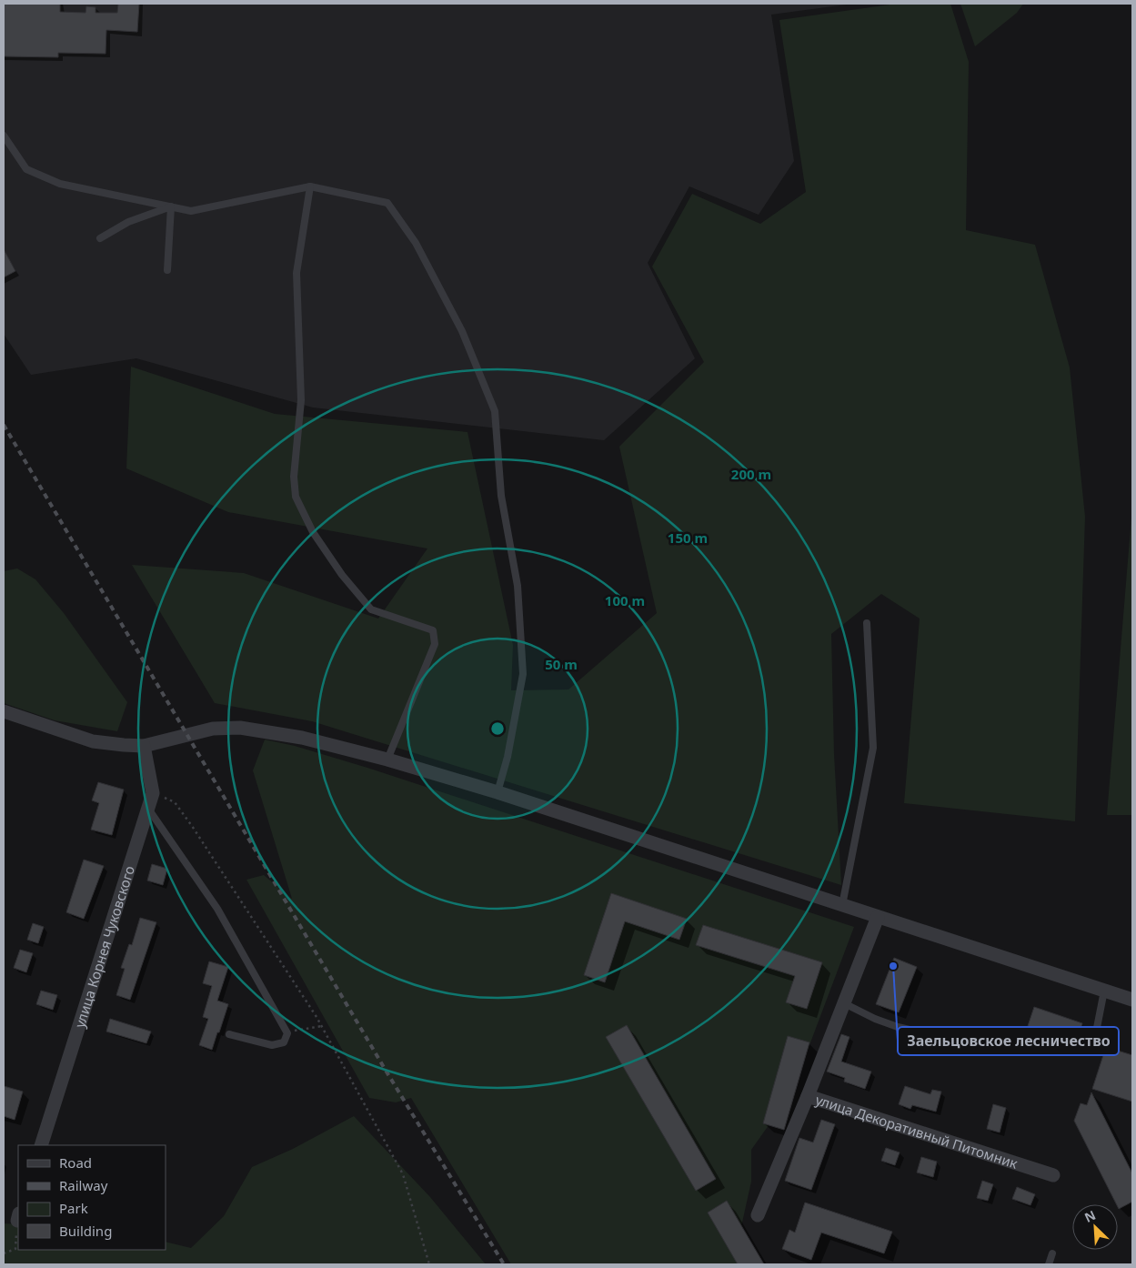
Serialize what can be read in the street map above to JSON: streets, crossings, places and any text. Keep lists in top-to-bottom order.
{
  "streets": {
    "street": ["улица Корнея Чуковского", "улица Декоративный Питомник"]
  },
  "places": ["Заельцовское лесничество"],
  "legend": [
    "Road",
    "Railway",
    "Park",
    "Building"
  ],
  "north": "top left",
  "rings": [
    "200 m",
    "150 m",
    "100 m",
    "50 m"
  ]
}
